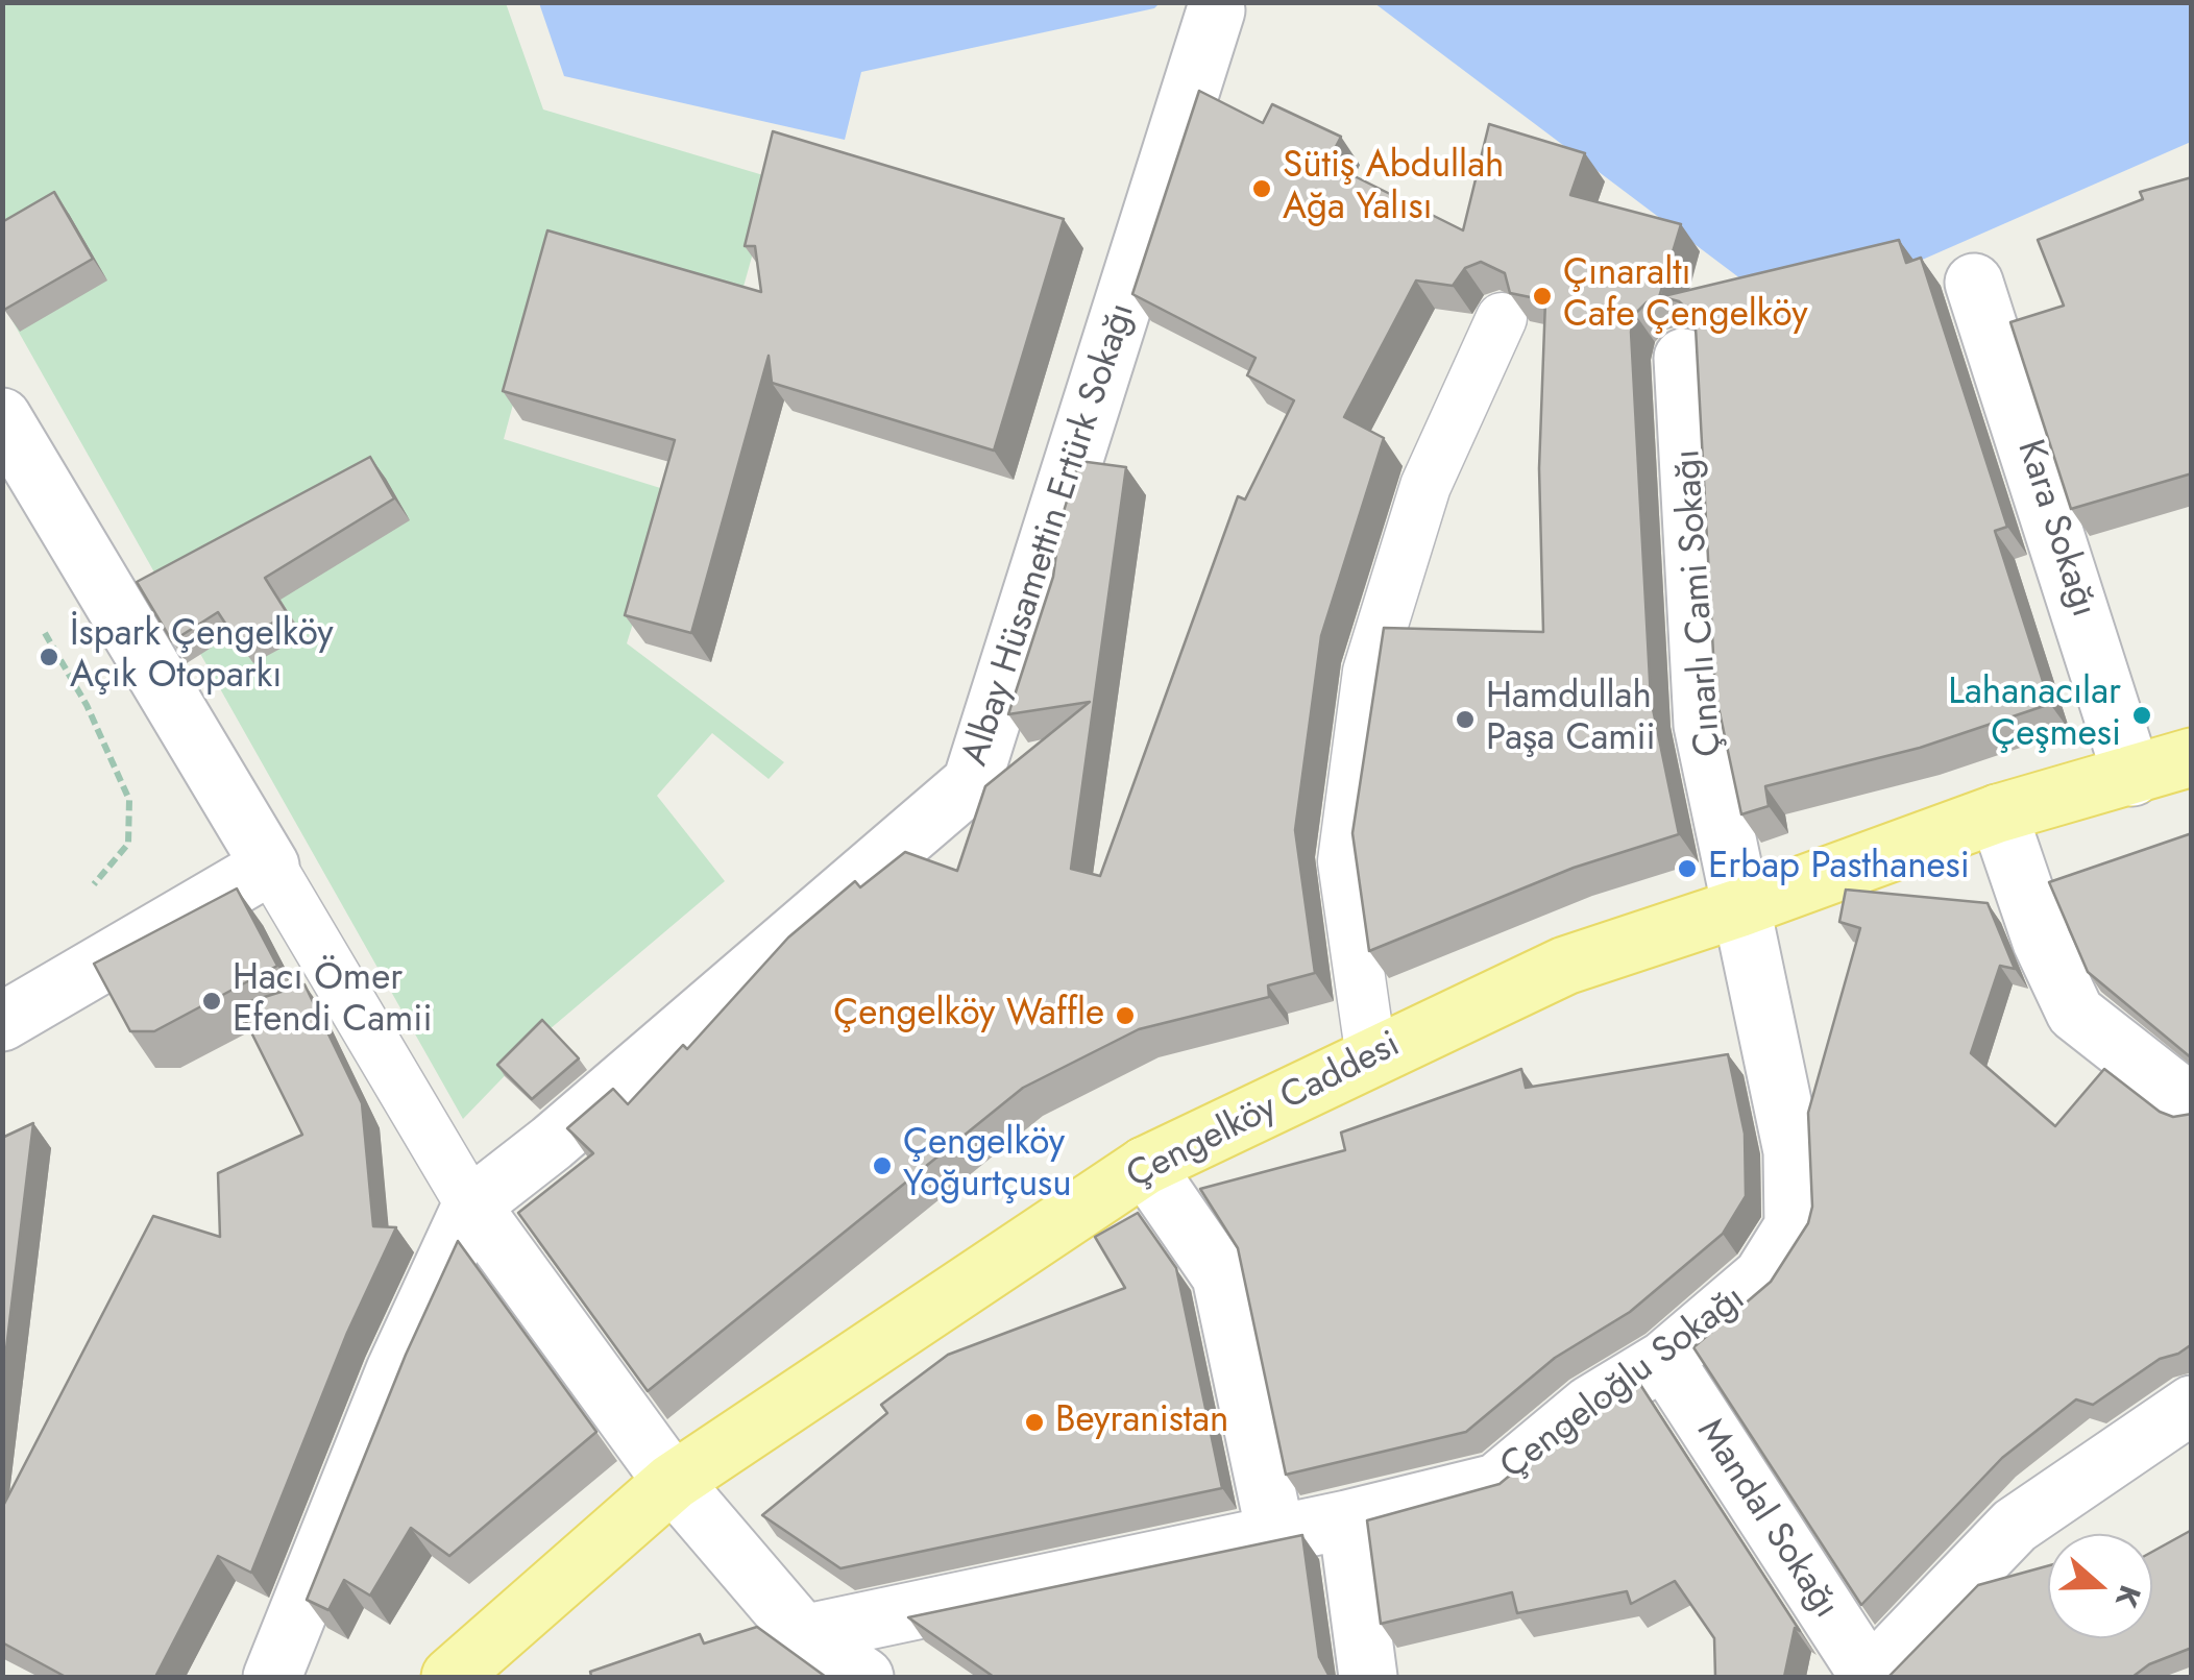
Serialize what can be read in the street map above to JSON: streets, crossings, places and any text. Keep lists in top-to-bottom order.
{
  "streets": {
    "main road": ["Çengelköy Caddesi"],
    "street": [
      "Kara Sokağı",
      "Albay Hüsamettin Ertürk Sokağı",
      "Çınarlı Cami Sokağı",
      "Çengeloğlu Sokağı",
      "Mandal Sokağı"
    ]
  },
  "crossings": [
    ["Kara Sokağı", "Çengelköy Caddesi"],
    ["Çınarlı Cami Sokağı", "Çengelköy Caddesi"],
    ["Çınarlı Cami Sokağı", "Çengeloğlu Sokağı"],
    ["Çengelköy Caddesi", "Çengeloğlu Sokağı"],
    ["Çengeloğlu Sokağı", "Mandal Sokağı"]
  ],
  "places": [
    "Sütiş Abdullah Ağa Yalısı",
    "Çınaraltı Cafe Çengelköy",
    "İspark Çengelköy Açık Otoparkı",
    "Lahanacılar Çeşmesi",
    "Hamdullah Paşa Camii",
    "Erbap Pasthanesi",
    "Hacı Ömer Efendi Camii",
    "Çengelköy Waffle",
    "Çengelköy Yoğurtçusu",
    "Beyranistan"
  ],
  "north": "right"
}
